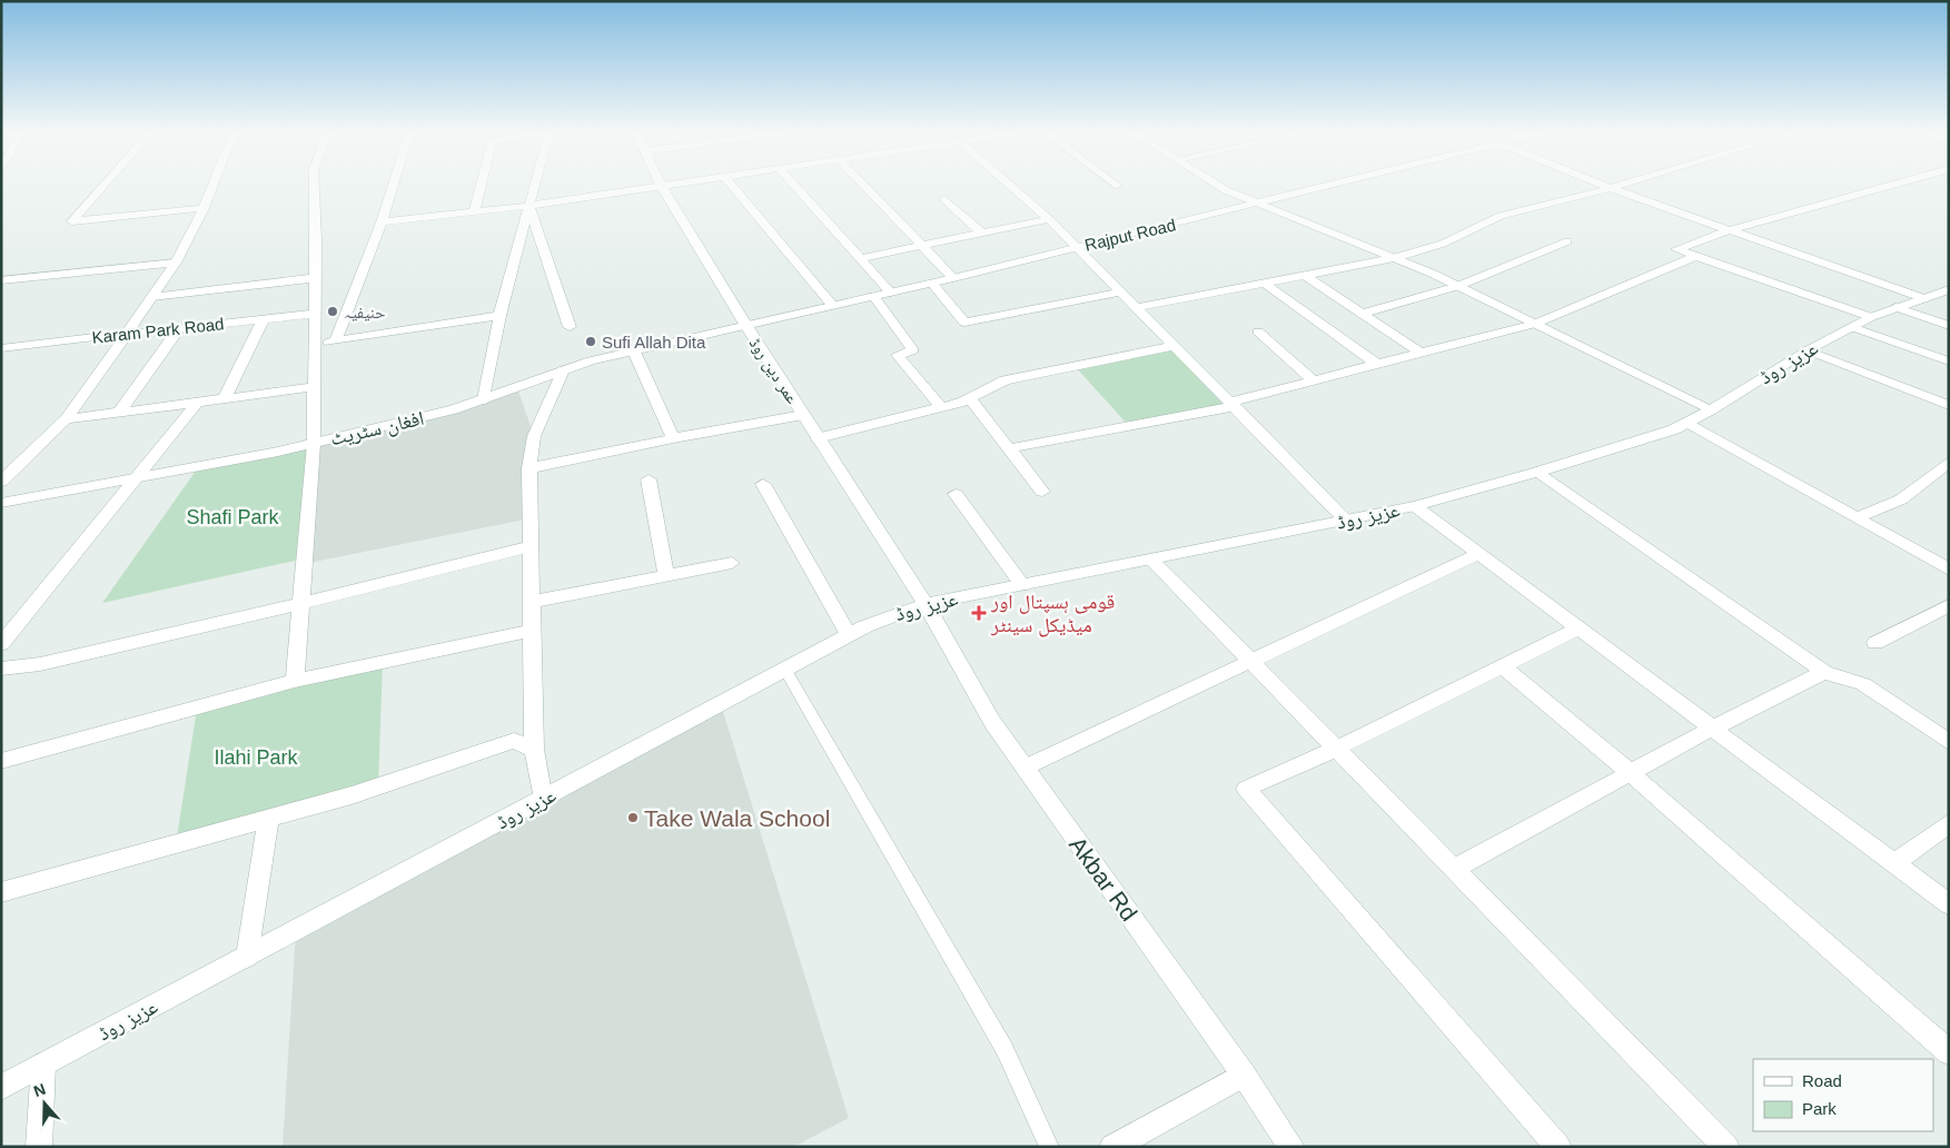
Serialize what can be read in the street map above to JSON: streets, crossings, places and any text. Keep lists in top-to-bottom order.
{
  "streets": {
    "street": [
      "Rajput Road",
      "Karam Park Road",
      "عزیز روڈ",
      "عمر دین روڈ",
      "افغان سٹریٹ",
      "Akbar Rd"
    ]
  },
  "crossings": [
    ["Rajput Road", "عمر دین روڈ"],
    ["Rajput Road", "افغان سٹریٹ"],
    ["عزیز روڈ", "عمر دین روڈ"],
    ["عزیز روڈ", "Akbar Rd"],
    ["عمر دین روڈ", "افغان سٹریٹ"],
    ["عمر دین روڈ", "Akbar Rd"]
  ],
  "parks": ["Shafi Park", "Ilahi Park"],
  "places": {
    "other": ["حنیفیہ", "Sufi Allah Dita", "Take Wala School"],
    "health": ["قومی ہسپتال اور میڈیکل سینٹر"]
  },
  "legend": ["Road", "Park"],
  "north": "top"
}
